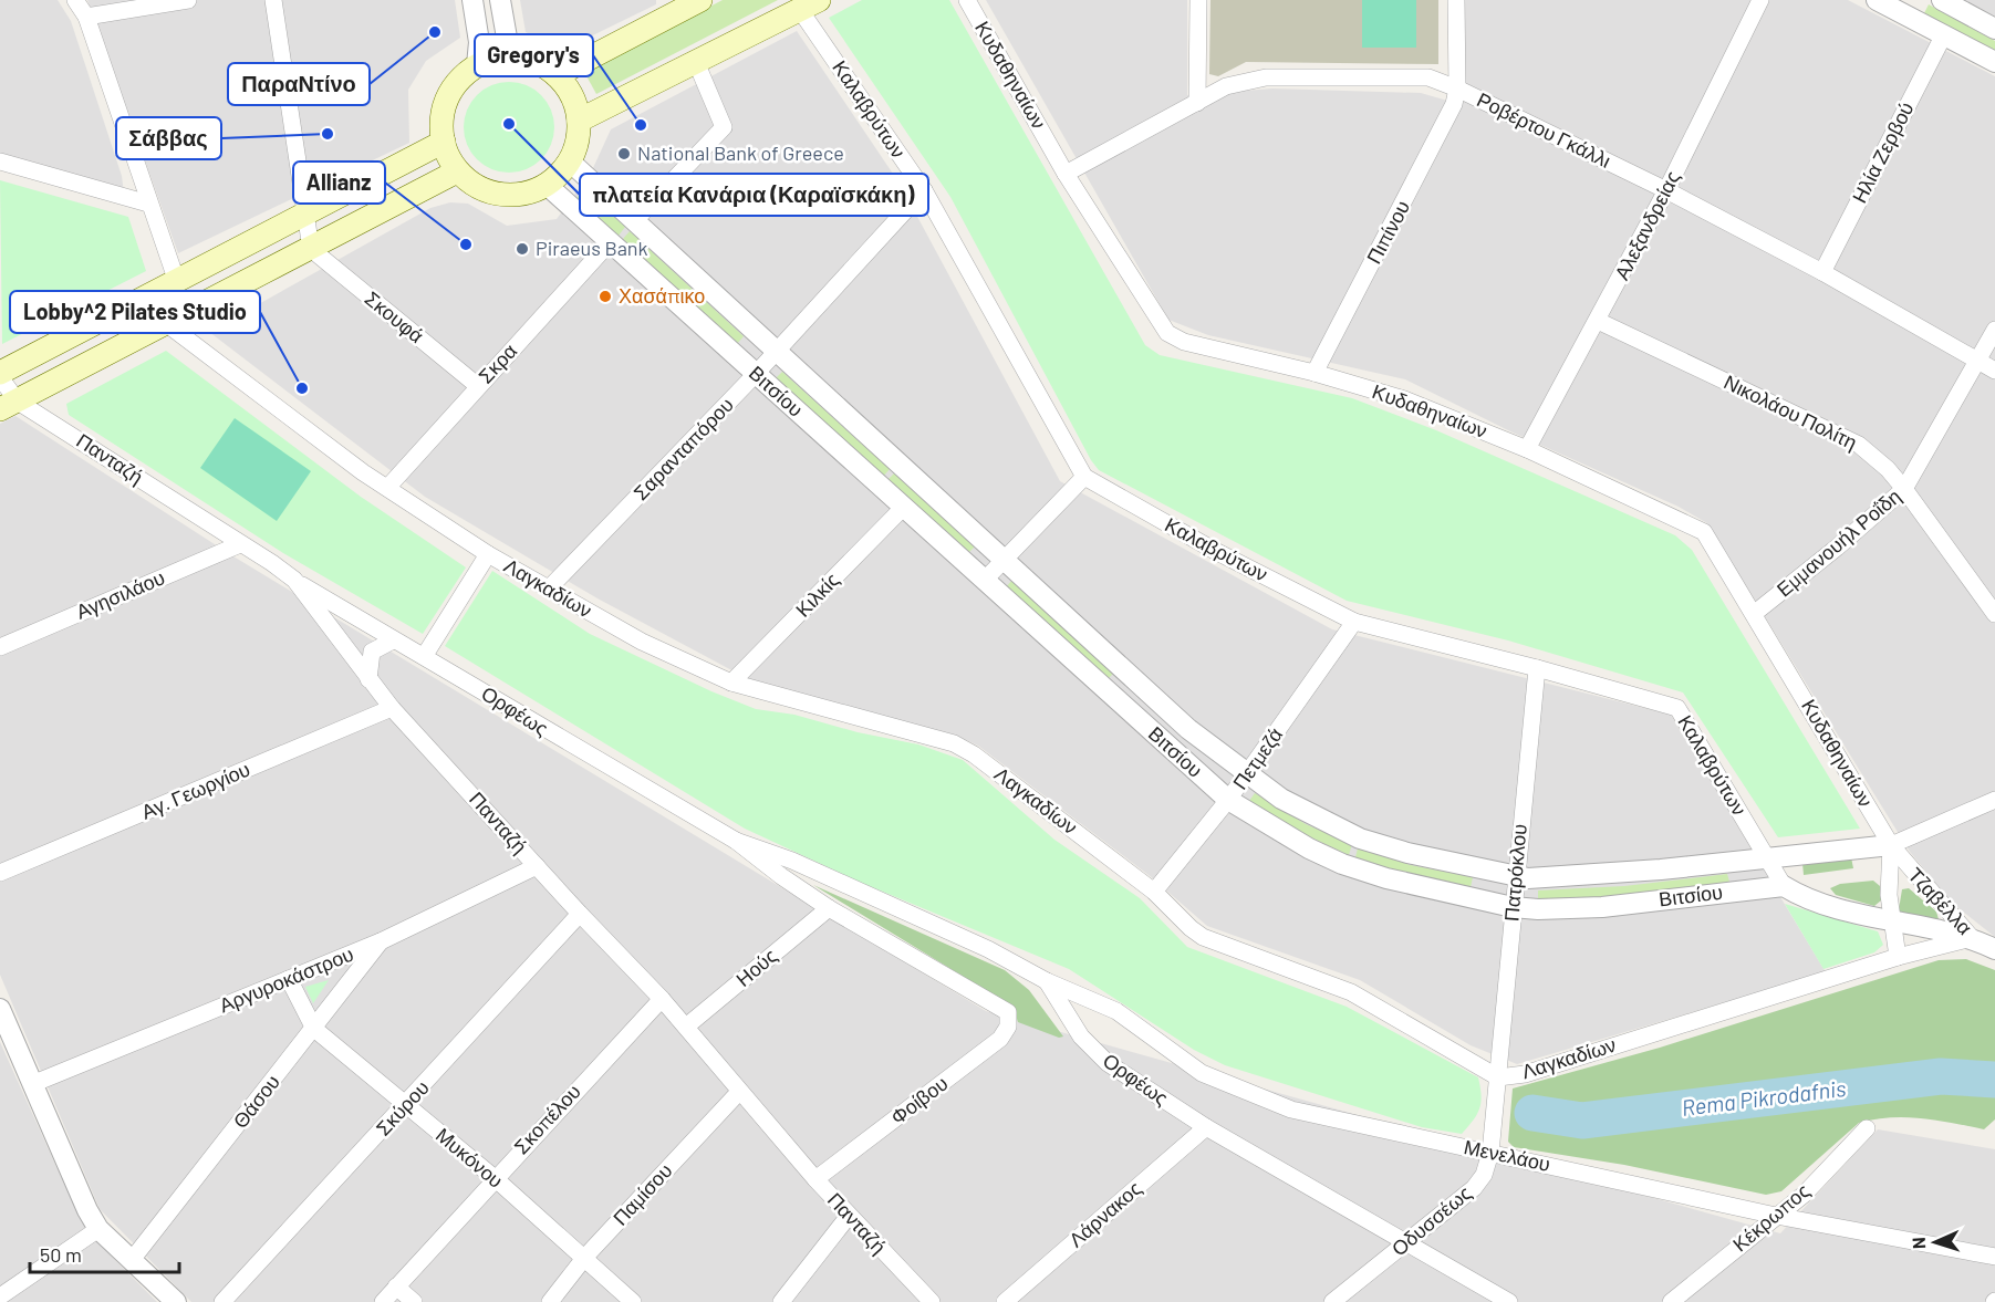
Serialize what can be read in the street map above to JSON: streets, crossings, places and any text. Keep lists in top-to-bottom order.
{
  "streets": {
    "street": [
      "Κυδαθηναίων",
      "Καλαβρύτων",
      "Ροβέρτου Γκάλλι",
      "Ηλία Ζερβού",
      "Αλεξανδρείας",
      "Πιπίνου",
      "Σκουφά",
      "Σκρα",
      "Βιτσίου",
      "Νικολάου Πολίτη",
      "Σαρανταπόρου",
      "Πανταζή",
      "Εμμανουήλ Ροΐδη",
      "Λαγκαδίων",
      "Αγησιλάου",
      "Κιλκίς",
      "Ορφέως",
      "Πετμεζά",
      "Αγ. Γεωργίου",
      "Πατρόκλου",
      "Τζαβέλλα",
      "Ηούς",
      "Αργυροκάστρου",
      "Φοίβου",
      "Θάσου",
      "Σκύρου",
      "Σκοπέλου",
      "Μενελάου",
      "Μυκόνου",
      "Παμίσου",
      "Λάρνακος",
      "Κέκρωπος",
      "Οδυσσέως"
    ]
  },
  "crossings": [
    ["Κυδαθηναίων", "Ροβέρτου Γκάλλι"],
    ["Κυδαθηναίων", "Αλεξανδρείας"],
    ["Κυδαθηναίων", "Πιπίνου"],
    ["Κυδαθηναίων", "Βιτσίου"],
    ["Κυδαθηναίων", "Εμμανουήλ Ροΐδη"],
    ["Κυδαθηναίων", "Τζαβέλλα"],
    ["Καλαβρύτων", "Βιτσίου"],
    ["Καλαβρύτων", "Σαρανταπόρου"],
    ["Καλαβρύτων", "Πετμεζά"],
    ["Καλαβρύτων", "Πατρόκλου"],
    ["Ροβέρτου Γκάλλι", "Ηλία Ζερβού"],
    ["Ροβέρτου Γκάλλι", "Αλεξανδρείας"],
    ["Ροβέρτου Γκάλλι", "Πιπίνου"],
    ["Ροβέρτου Γκάλλι", "Εμμανουήλ Ροΐδη"],
    ["Αλεξανδρείας", "Νικολάου Πολίτη"],
    ["Σκουφά", "Σκρα"],
    ["Σκρα", "Βιτσίου"],
    ["Σκρα", "Λαγκαδίων"],
    ["Βιτσίου", "Σαρανταπόρου"],
    ["Βιτσίου", "Κιλκίς"],
    ["Βιτσίου", "Πετμεζά"],
    ["Βιτσίου", "Πατρόκλου"],
    ["Βιτσίου", "Τζαβέλλα"],
    ["Νικολάου Πολίτη", "Εμμανουήλ Ροΐδη"],
    ["Σαρανταπόρου", "Λαγκαδίων"],
    ["Πανταζή", "Αγησιλάου"],
    ["Πανταζή", "Ορφέως"],
    ["Πανταζή", "Αγ. Γεωργίου"],
    ["Πανταζή", "Ηούς"],
    ["Πανταζή", "Αργυροκάστρου"],
    ["Πανταζή", "Φοίβου"],
    ["Πανταζή", "Σκύρου"],
    ["Πανταζή", "Σκοπέλου"],
    ["Πανταζή", "Παμίσου"],
    ["Λαγκαδίων", "Κιλκίς"],
    ["Λαγκαδίων", "Πετμεζά"],
    ["Λαγκαδίων", "Πατρόκλου"],
    ["Λαγκαδίων", "Τζαβέλλα"],
    ["Λαγκαδίων", "Οδυσσέως"],
    ["Ορφέως", "Ηούς"],
    ["Ορφέως", "Φοίβου"],
    ["Ορφέως", "Μενελάου"],
    ["Ορφέως", "Λάρνακος"],
    ["Ορφέως", "Οδυσσέως"],
    ["Πατρόκλου", "Οδυσσέως"],
    ["Αργυροκάστρου", "Θάσου"],
    ["Αργυροκάστρου", "Μυκόνου"],
    ["Θάσου", "Μυκόνου"],
    ["Σκύρου", "Μυκόνου"],
    ["Σκοπέλου", "Μυκόνου"],
    ["Μενελάου", "Κέκρωπος"],
    ["Μενελάου", "Οδυσσέως"],
    ["Μυκόνου", "Παμίσου"]
  ],
  "water": ["Rema Pikrodafnis"],
  "places": [
    "ΠαραΝτίνο",
    "πλατεία Κανάρια (Καραϊσκάκη)",
    "Gregory's",
    "Σάββας",
    "National Bank of Greece",
    "Allianz",
    "Piraeus Bank",
    "Χασάπικο",
    "Lobby^2 Pilates Studio"
  ],
  "scale_bar": "50 m",
  "north": "left"
}
